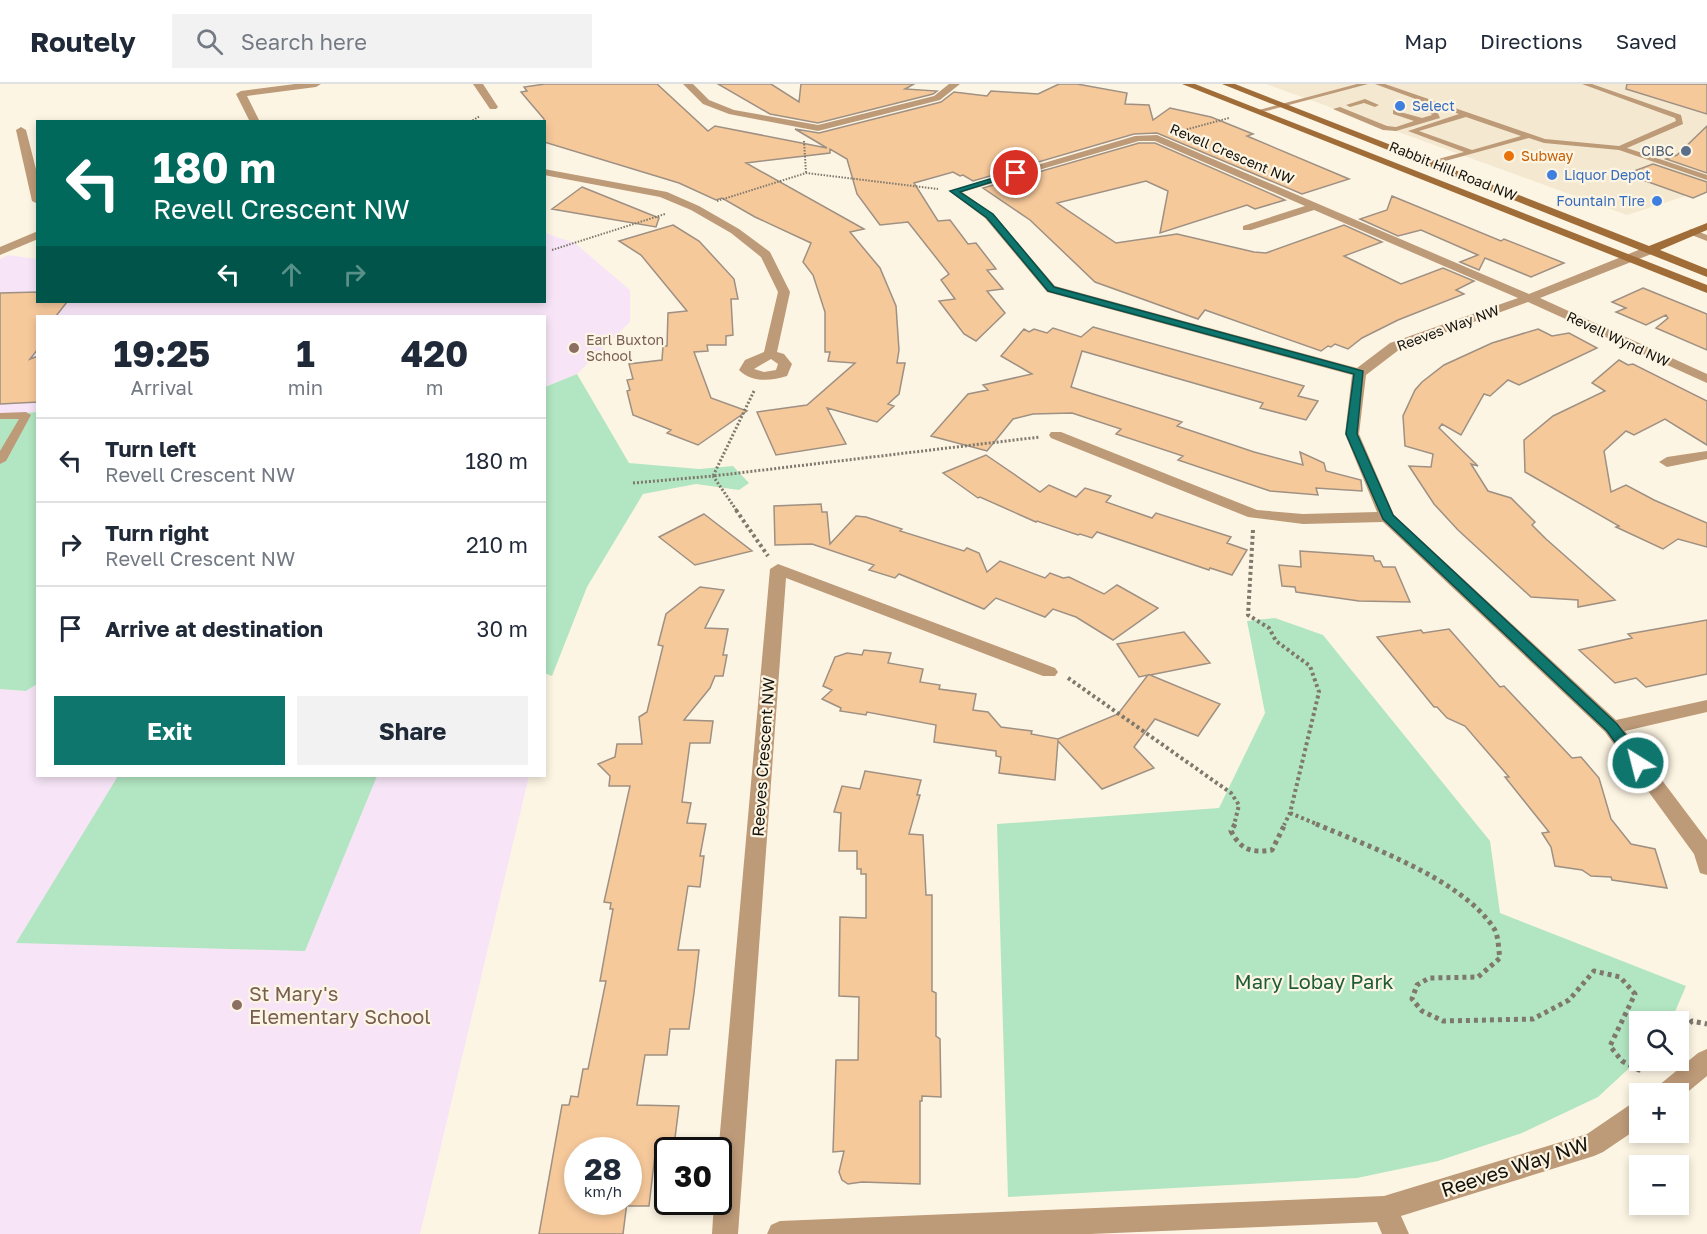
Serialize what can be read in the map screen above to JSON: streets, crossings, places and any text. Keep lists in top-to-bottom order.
{
  "streets": {
    "main road": ["Rabbit Hill Road NW"],
    "street": [
      "Revell Crescent NW",
      "Reeves Way NW",
      "Revell Wynd NW",
      "Reeves Crescent NW"
    ]
  },
  "crossings": [
    ["Revell Crescent NW", "Reeves Way NW"],
    ["Revell Crescent NW", "Revell Wynd NW"],
    ["Rabbit Hill Road NW", "Reeves Way NW"],
    ["Reeves Way NW", "Revell Wynd NW"]
  ],
  "parks": ["Mary Lobay Park"],
  "places": [
    "Select",
    "CIBC",
    "Subway",
    "Liquor Depot",
    "Fountain Tire",
    "Earl Buxton School",
    "St Mary's Elementary School"
  ],
  "page": {
    "header": "Routely",
    "search": "Search here",
    "nav": ["Map", "Directions", "Saved"],
    "turn": ["180 m", "Revell Crescent NW"],
    "eta": [
      "19:25",
      "Arrival",
      "1",
      "min",
      "420",
      "m"
    ],
    "list": [
      {
        "name": "Turn left",
        "note": "Revell Crescent NW",
        "value": "180 m"
      },
      {
        "name": "Turn right",
        "note": "Revell Crescent NW",
        "value": "210 m"
      },
      {
        "name": "Arrive at destination",
        "value": "30 m"
      }
    ],
    "buttons": ["Exit", "Share"],
    "map_buttons": ["+", "−"],
    "speed": "28 km/h",
    "limit": "30"
  }
}
